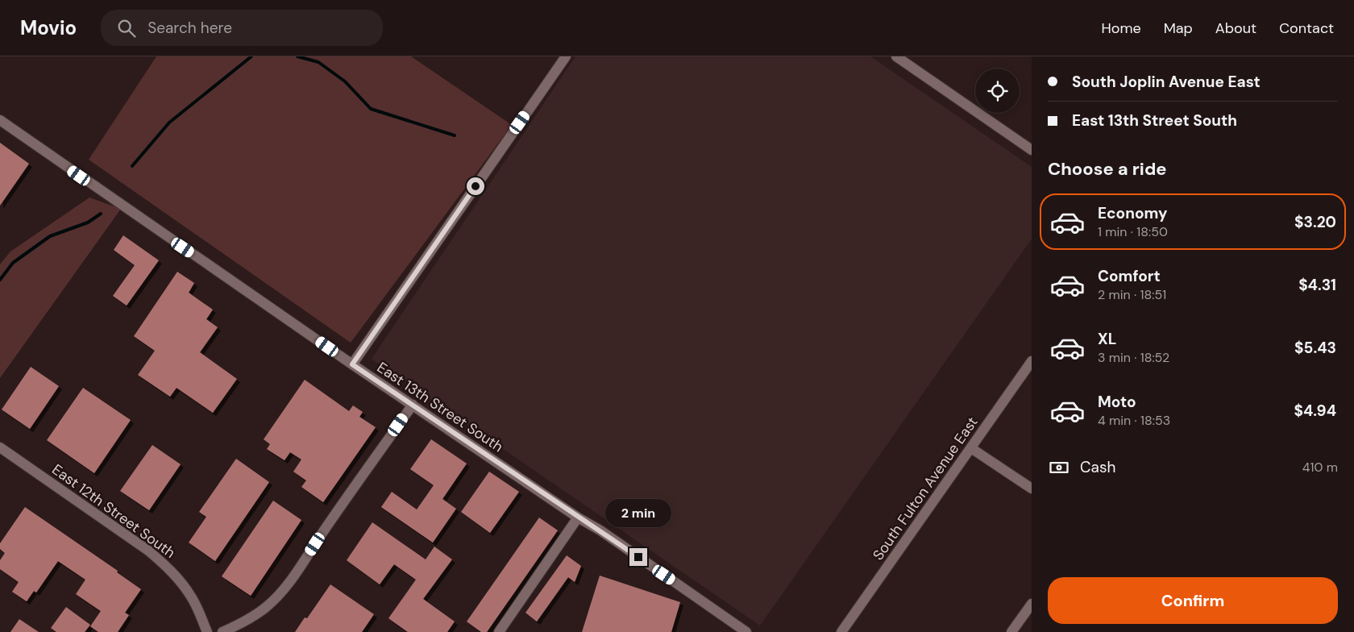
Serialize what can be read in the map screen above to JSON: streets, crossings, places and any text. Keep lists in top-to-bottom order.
{
  "streets": {
    "street": ["East 13th Street South", "South Fulton Avenue East", "East 12th Street South"]
  },
  "page": {
    "header": "Movio",
    "search": "Search here",
    "nav": [
      "Home",
      "Map",
      "About",
      "Contact"
    ],
    "banner": ["South Joplin Avenue East", "East 13th Street South"],
    "heading": "Choose a ride",
    "list": [
      {
        "name": "Economy",
        "note": "1 min · 18:50",
        "value": "$3.20"
      },
      {
        "name": "Comfort",
        "note": "2 min · 18:51",
        "value": "$4.31"
      },
      {
        "name": "XL",
        "note": "3 min · 18:52",
        "value": "$5.43"
      },
      {
        "name": "Moto",
        "note": "4 min · 18:53",
        "value": "$4.94"
      }
    ],
    "pay": ["Cash", "410 m"],
    "bubble": "2 min",
    "buttons": "Confirm"
  }
}
